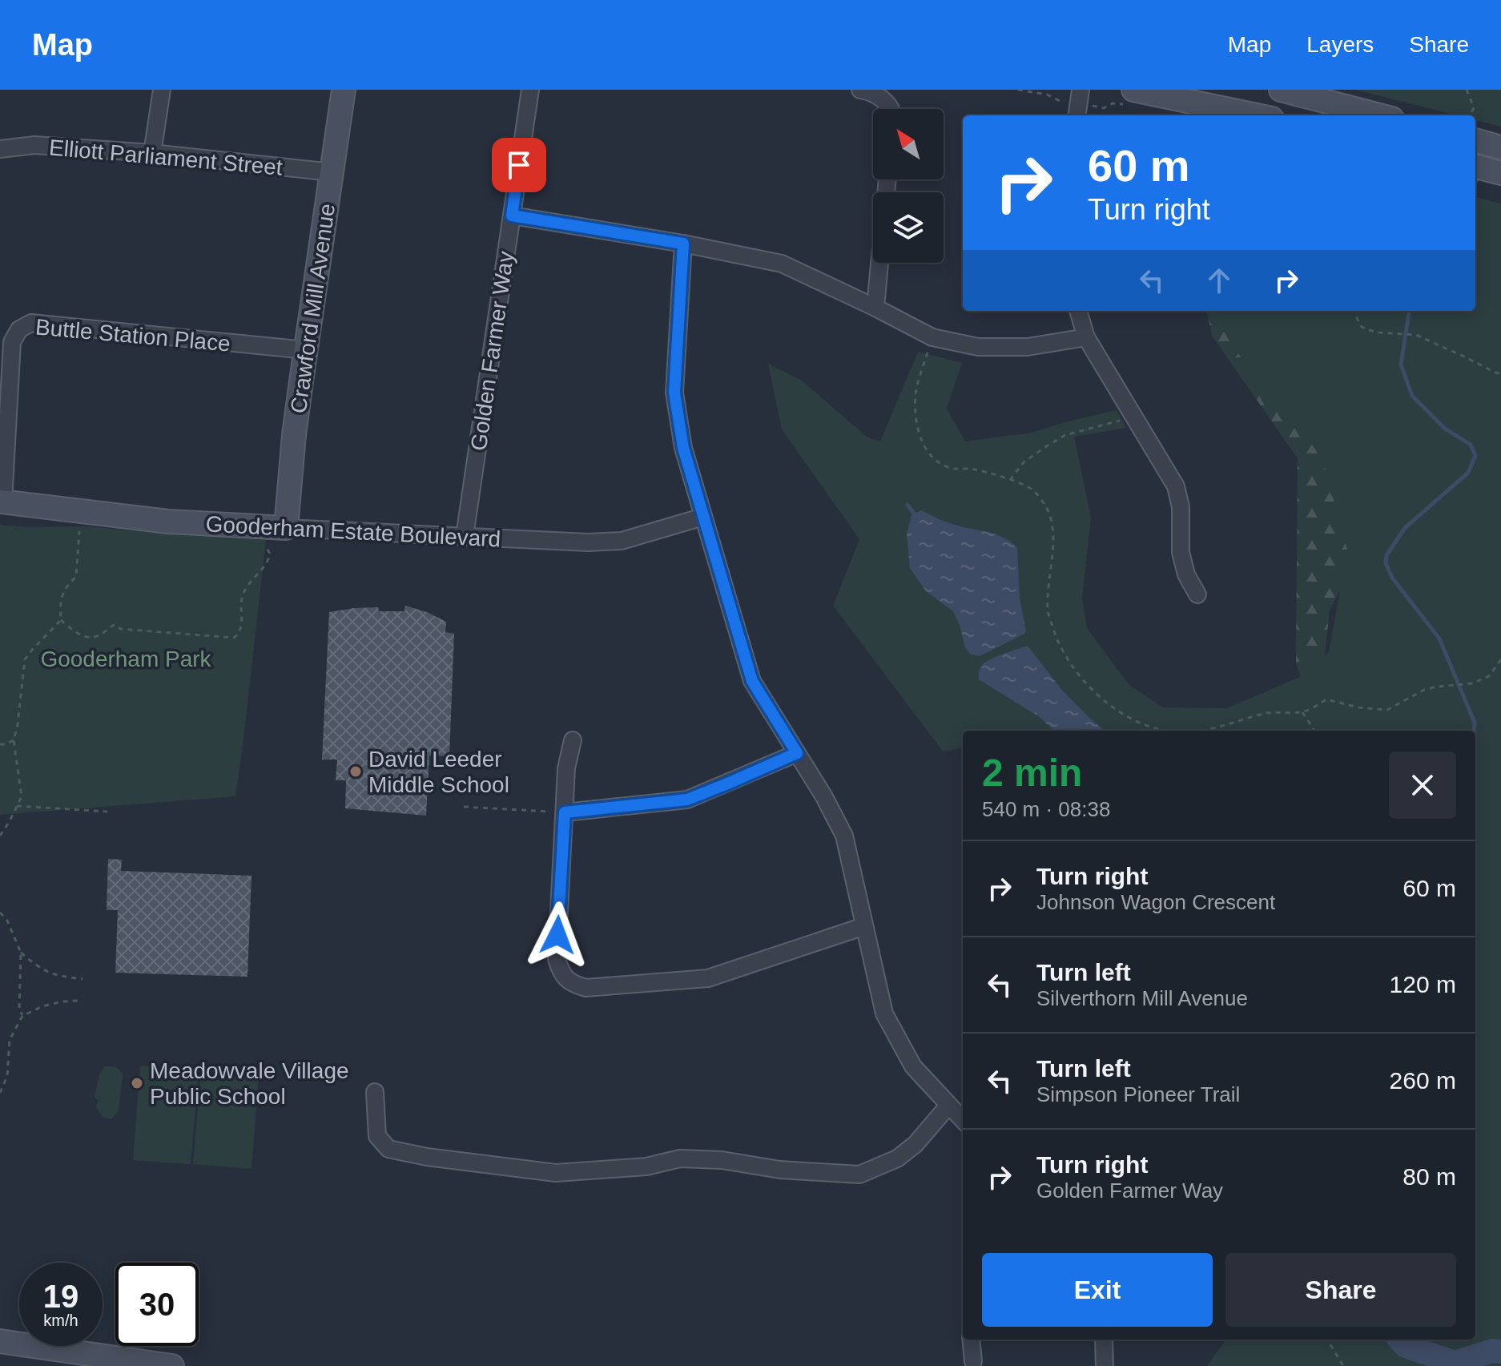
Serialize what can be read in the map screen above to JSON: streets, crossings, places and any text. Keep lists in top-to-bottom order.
{
  "streets": {
    "street": [
      "Elliott Parliament Street",
      "Crawford Mill Avenue",
      "Buttle Station Place",
      "Golden Farmer Way",
      "Gooderham Estate Boulevard"
    ]
  },
  "crossings": [
    ["Elliott Parliament Street", "Crawford Mill Avenue"],
    ["Crawford Mill Avenue", "Buttle Station Place"],
    ["Crawford Mill Avenue", "Gooderham Estate Boulevard"],
    ["Buttle Station Place", "Gooderham Estate Boulevard"],
    ["Golden Farmer Way", "Gooderham Estate Boulevard"]
  ],
  "parks": ["Gooderham Park"],
  "places": ["David Leeder Middle School", "Meadowvale Village Public School"],
  "north": "top left",
  "page": {
    "header": "Map",
    "nav": ["Map", "Layers", "Share"],
    "turn": ["60 m", "Turn right"],
    "heading": ["2 min", "540 m · 08:38"],
    "list": [
      {
        "name": "Turn right",
        "note": "Johnson Wagon Crescent",
        "value": "60 m"
      },
      {
        "name": "Turn left",
        "note": "Silverthorn Mill Avenue",
        "value": "120 m"
      },
      {
        "name": "Turn left",
        "note": "Simpson Pioneer Trail",
        "value": "260 m"
      },
      {
        "name": "Turn right",
        "note": "Golden Farmer Way",
        "value": "80 m"
      }
    ],
    "buttons": ["Exit", "Share"],
    "speed": "19 km/h",
    "limit": "30"
  }
}
